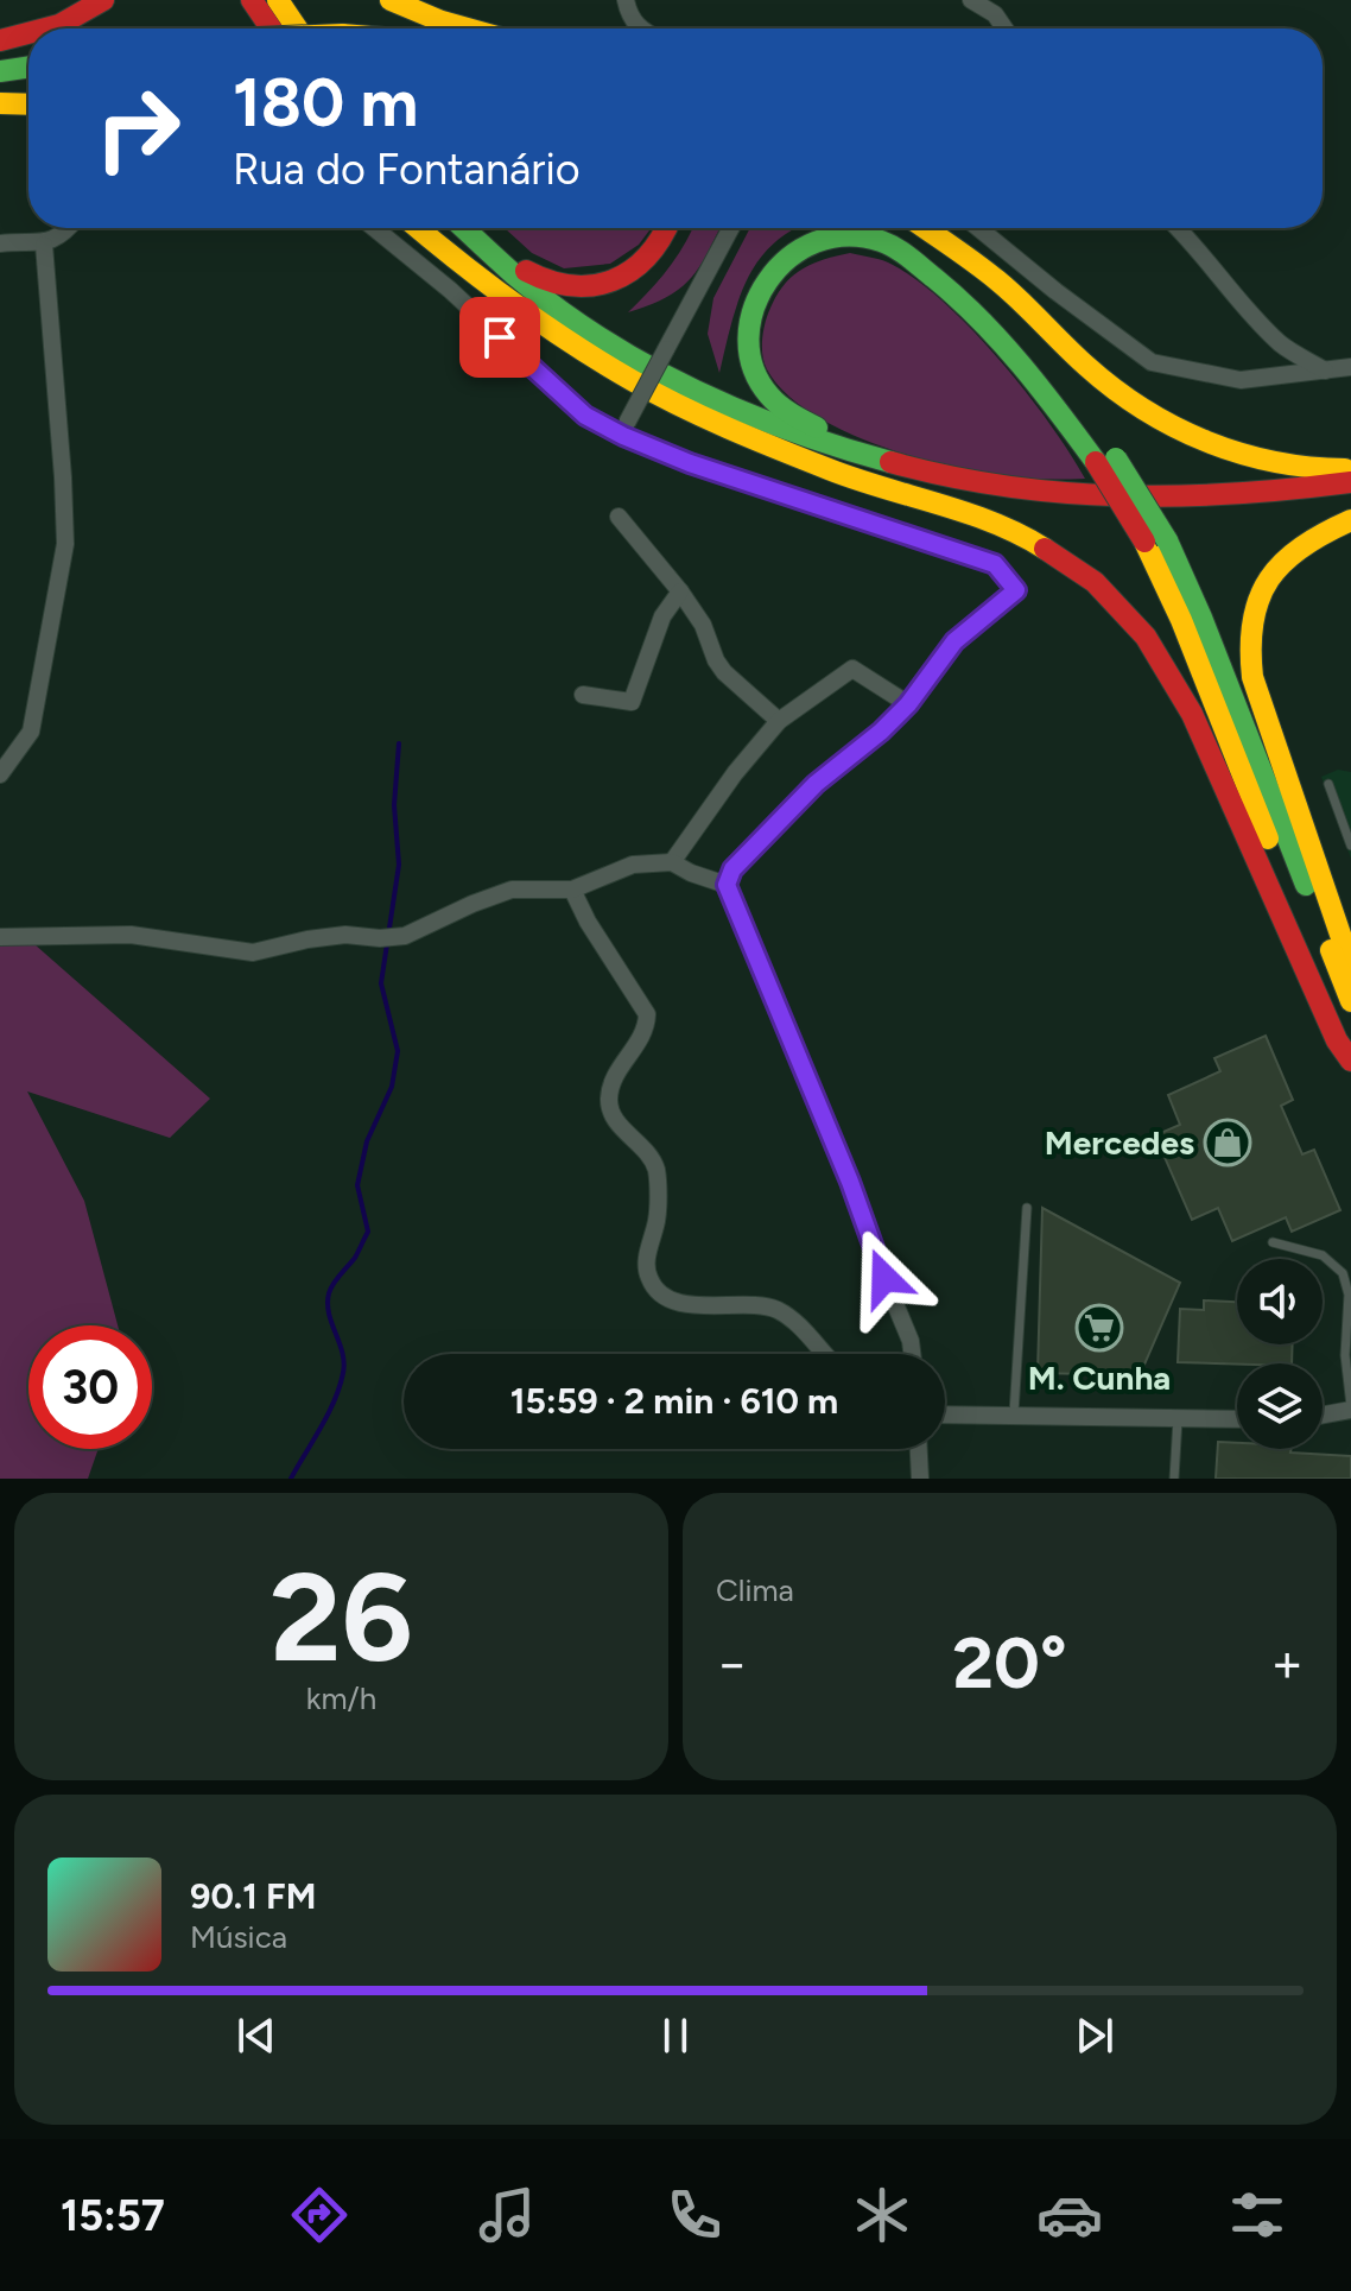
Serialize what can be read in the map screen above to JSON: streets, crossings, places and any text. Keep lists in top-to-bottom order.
{
  "places": {
    "shop": ["Mercedes"],
    "supermarket": ["M. Cunha"]
  },
  "page": {
    "turn": ["180 m", "Rua do Fontanário"],
    "limit": "30",
    "trip": "15:59 · 2 min · 610 m",
    "tile": [
      ["26", "km/h"],
      "Clima"
    ],
    "heat": ["−", "20°", "+"],
    "song": ["90.1 FM", "Música"],
    "tabs": "15:57"
  }
}
